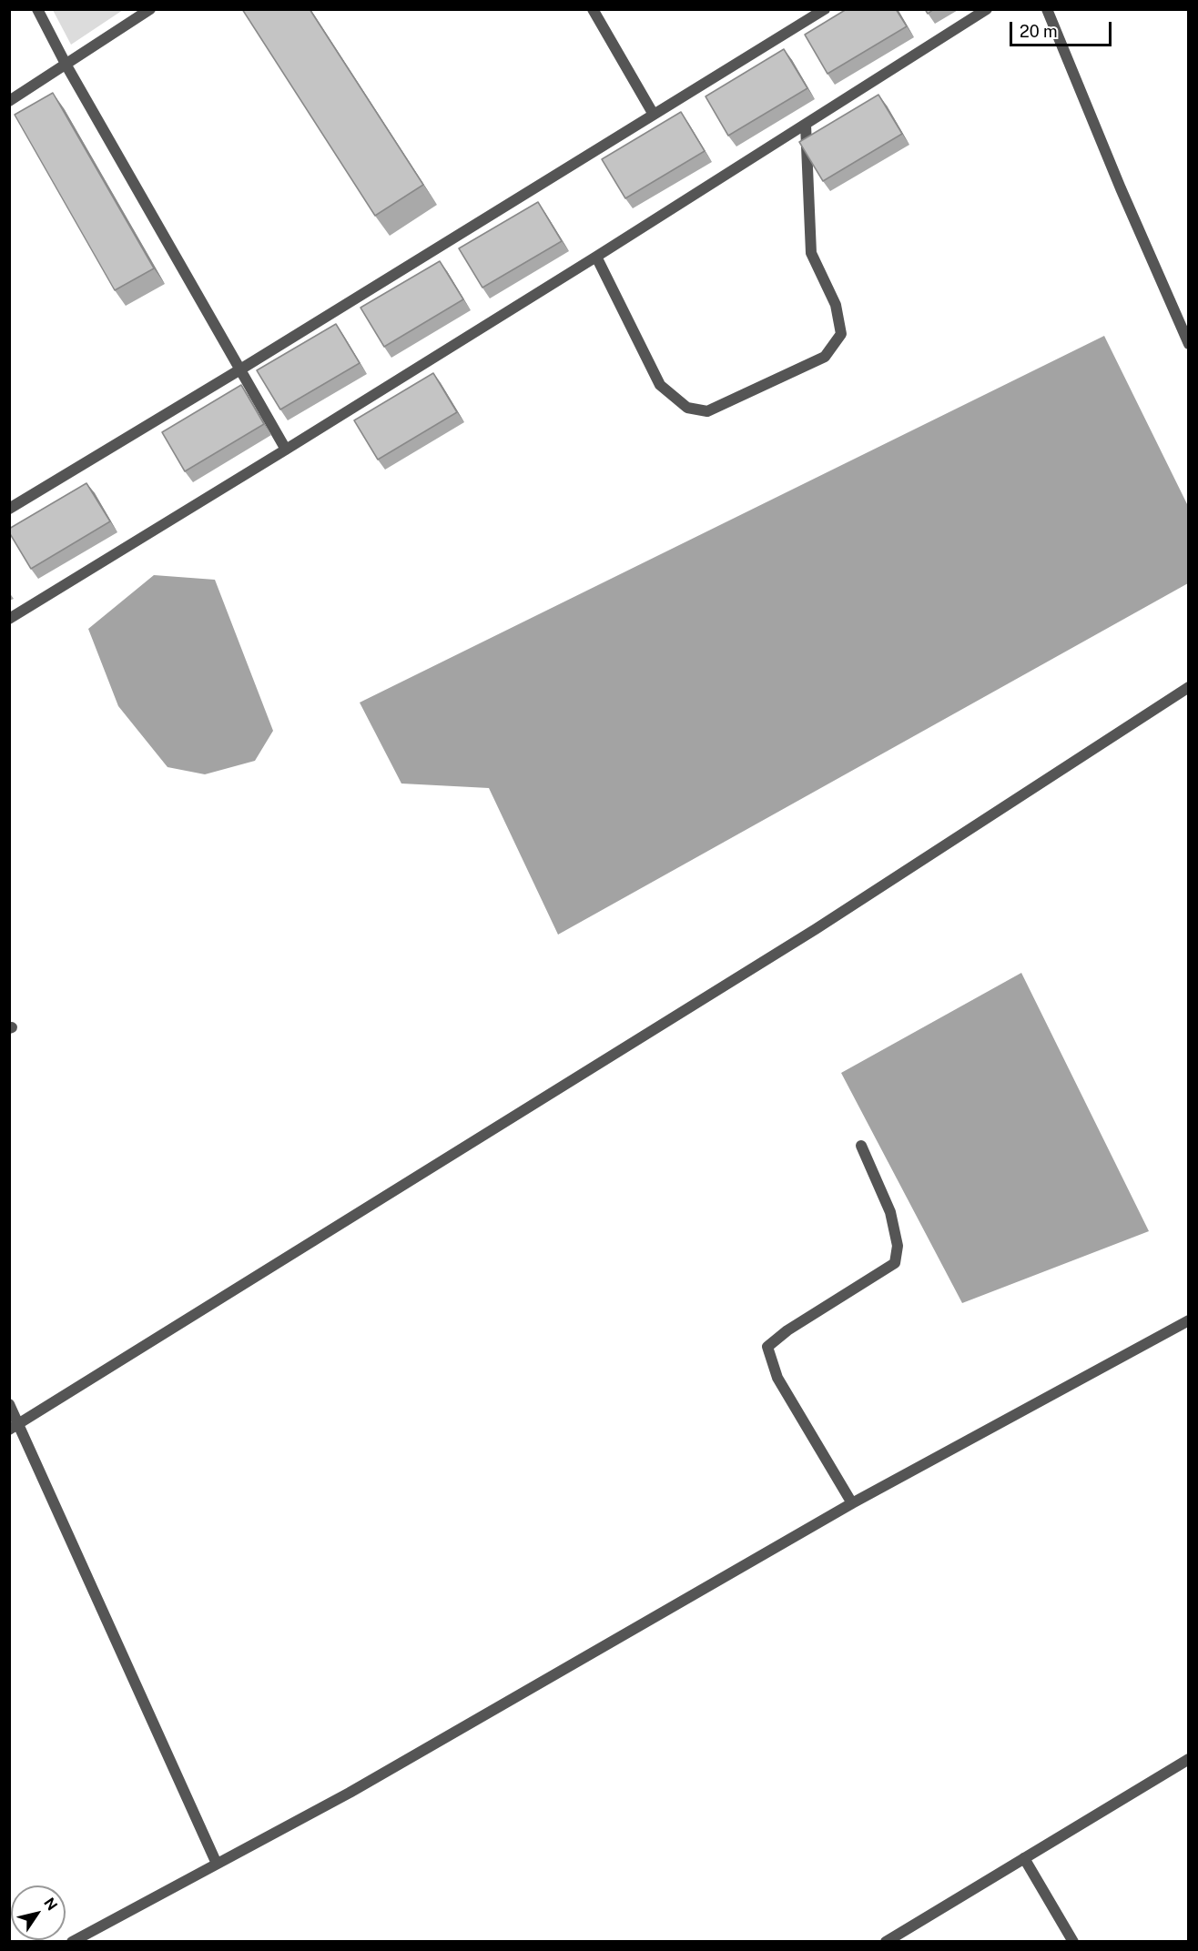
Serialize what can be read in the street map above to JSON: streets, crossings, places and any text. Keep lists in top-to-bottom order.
{
  "scale_bar": "20 m",
  "north": "top right"
}
